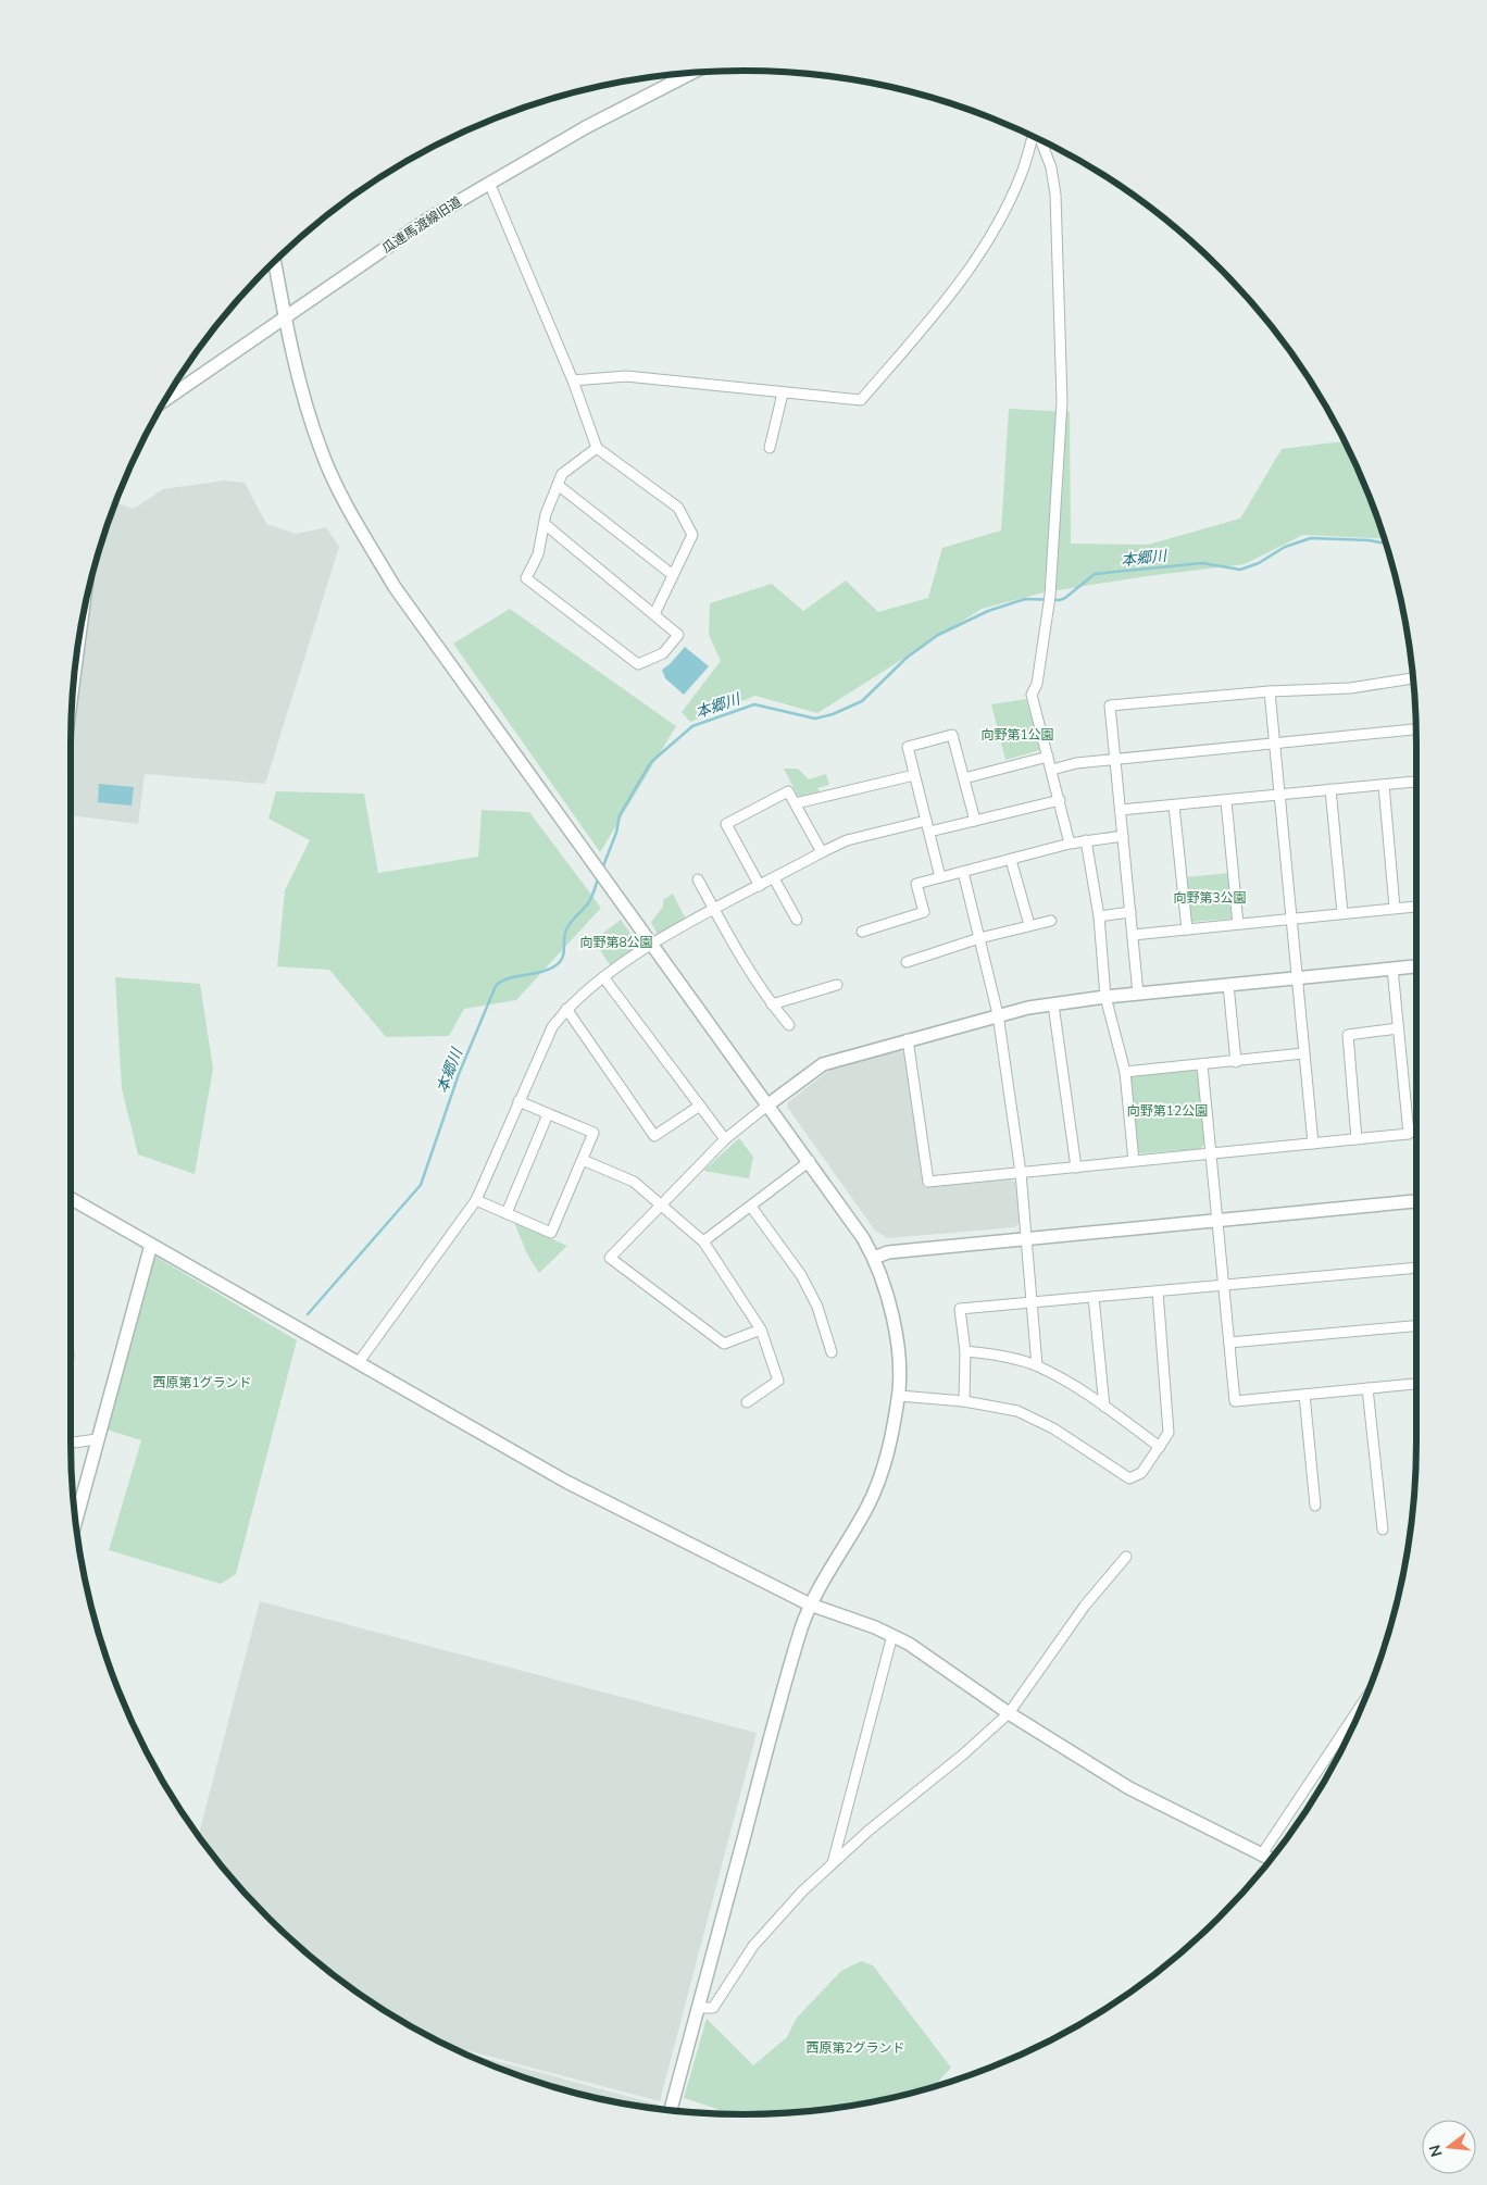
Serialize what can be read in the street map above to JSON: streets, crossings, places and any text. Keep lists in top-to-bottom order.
{
  "streets": {
    "street": ["瓜連馬渡線旧道"]
  },
  "water": ["本郷川"],
  "parks": [
    "向野第1公園",
    "向野第3公園",
    "向野第8公園",
    "向野第12公園",
    "西原第1グランド",
    "西原第2グランド"
  ],
  "north": "left"
}
